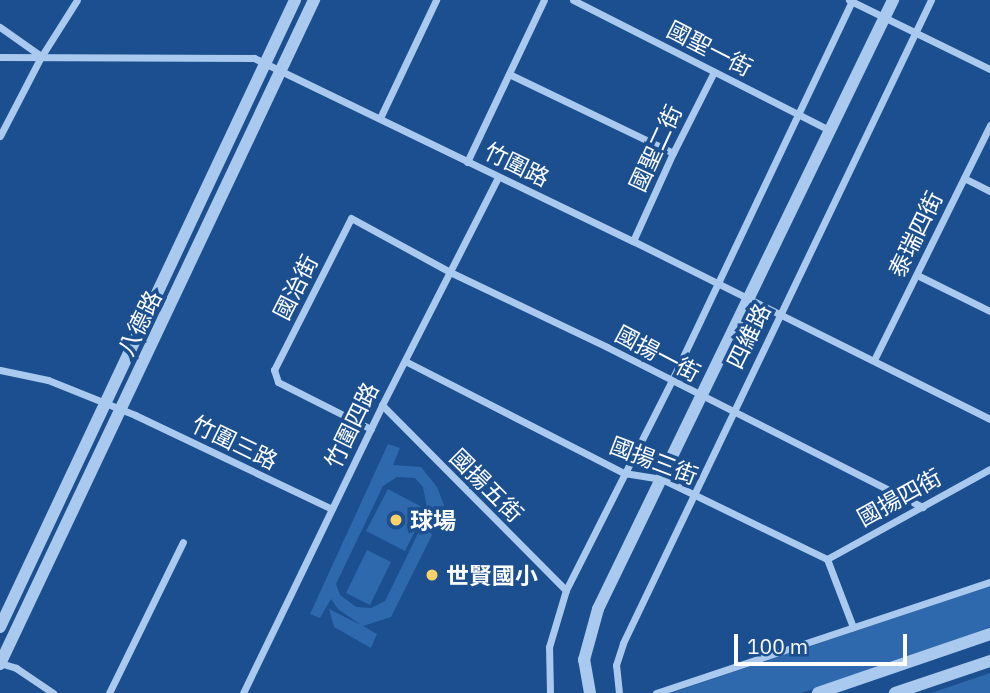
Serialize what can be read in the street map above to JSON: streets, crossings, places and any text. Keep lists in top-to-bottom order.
{
  "streets": {
    "street": [
      "國聖一街",
      "國聖二街",
      "竹圍路",
      "泰瑞四街",
      "國治街",
      "八德路",
      "四維路",
      "國揚一街",
      "竹圍四路",
      "竹圍三路",
      "國揚三街",
      "國揚五街",
      "國揚四街"
    ]
  },
  "crossings": [
    ["國聖一街", "國聖二街"],
    ["國聖一街", "四維路"],
    ["國聖二街", "竹圍路"],
    ["竹圍路", "泰瑞四街"],
    ["竹圍路", "八德路"],
    ["竹圍路", "四維路"],
    ["竹圍路", "竹圍四路"],
    ["國治街", "國揚一街"],
    ["國治街", "竹圍四路"],
    ["八德路", "竹圍三路"],
    ["四維路", "國揚一街"],
    ["四維路", "國揚三街"],
    ["國揚一街", "竹圍四路"],
    ["國揚一街", "國揚四街"],
    ["竹圍四路", "竹圍三路"],
    ["竹圍四路", "國揚三街"],
    ["竹圍四路", "國揚五街"],
    ["國揚三街", "國揚四街"]
  ],
  "places": ["球場", "世賢國小"],
  "scale_bar": "100 m"
}
